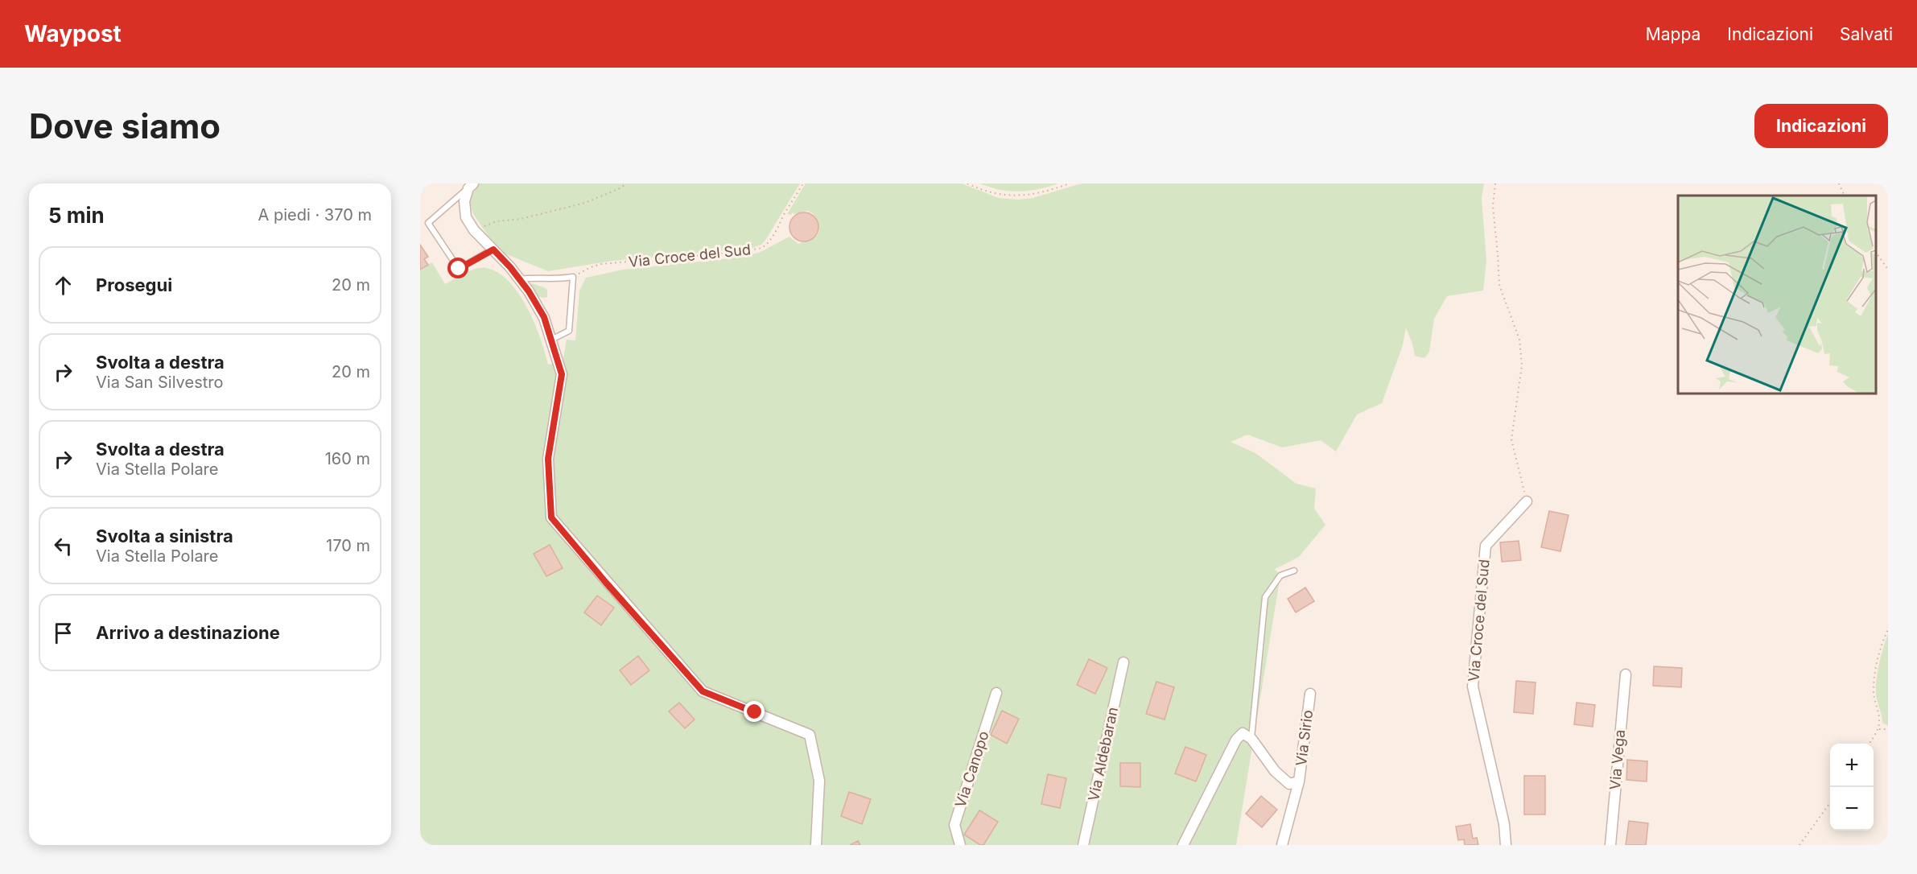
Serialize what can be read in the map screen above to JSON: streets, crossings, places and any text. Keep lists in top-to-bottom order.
{
  "streets": {
    "street": [
      "Via Croce del Sud",
      "Via Sirio",
      "Via Aldebaran",
      "Via Vega",
      "Via Canopo"
    ]
  },
  "page": {
    "header": "Waypost",
    "nav": ["Mappa", "Indicazioni", "Salvati"],
    "buttons": "Indicazioni",
    "title": "Dove siamo",
    "heading": ["5 min", "A piedi · 370 m"],
    "list": [
      ["Prosegui", "20 m"],
      ["Svolta a destra", "Via San Silvestro", "20 m"],
      ["Svolta a destra", "Via Stella Polare", "160 m"],
      ["Svolta a sinistra", "Via Stella Polare", "170 m"],
      "Arrivo a destinazione"
    ],
    "map_buttons": ["+", "−"]
  }
}
